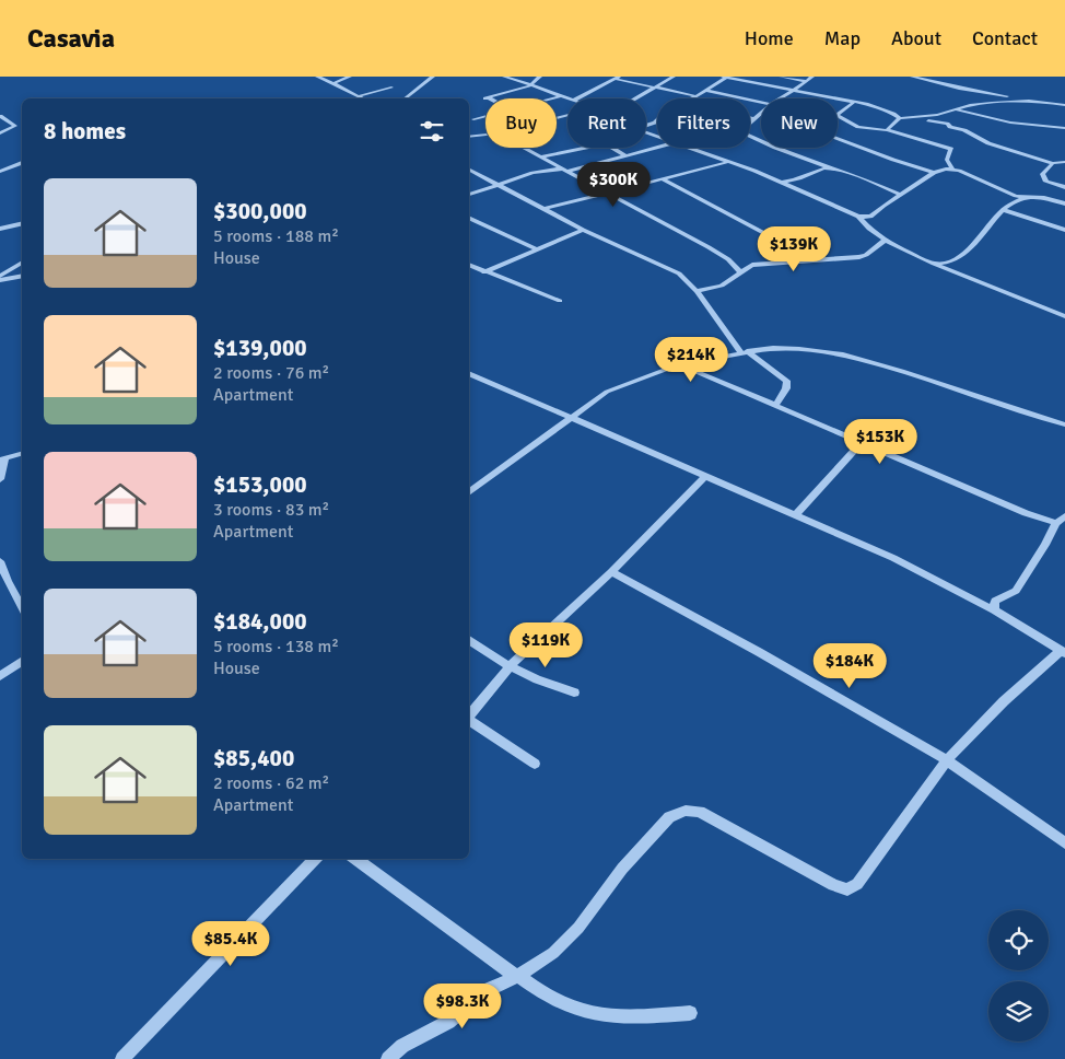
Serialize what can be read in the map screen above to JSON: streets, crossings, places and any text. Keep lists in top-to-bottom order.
{
  "page": {
    "header": "Casavia",
    "nav": [
      "Home",
      "Map",
      "About",
      "Contact"
    ],
    "chip": [
      "Buy",
      "Rent",
      "Filters",
      "New"
    ],
    "heading": "8 homes",
    "price": [
      "$300K",
      "$139K",
      "$214K",
      "$153K",
      "$119K",
      "$184K",
      "$85.4K",
      "$98.3K"
    ],
    "list": [
      {
        "name": "$300,000",
        "note": "5 rooms · 188 m² · House"
      },
      {
        "name": "$139,000",
        "note": "2 rooms · 76 m² · Apartment"
      },
      {
        "name": "$153,000",
        "note": "3 rooms · 83 m² · Apartment"
      },
      {
        "name": "$184,000",
        "note": "5 rooms · 138 m² · House"
      },
      {
        "name": "$85,400",
        "note": "2 rooms · 62 m² · Apartment"
      }
    ]
  }
}
